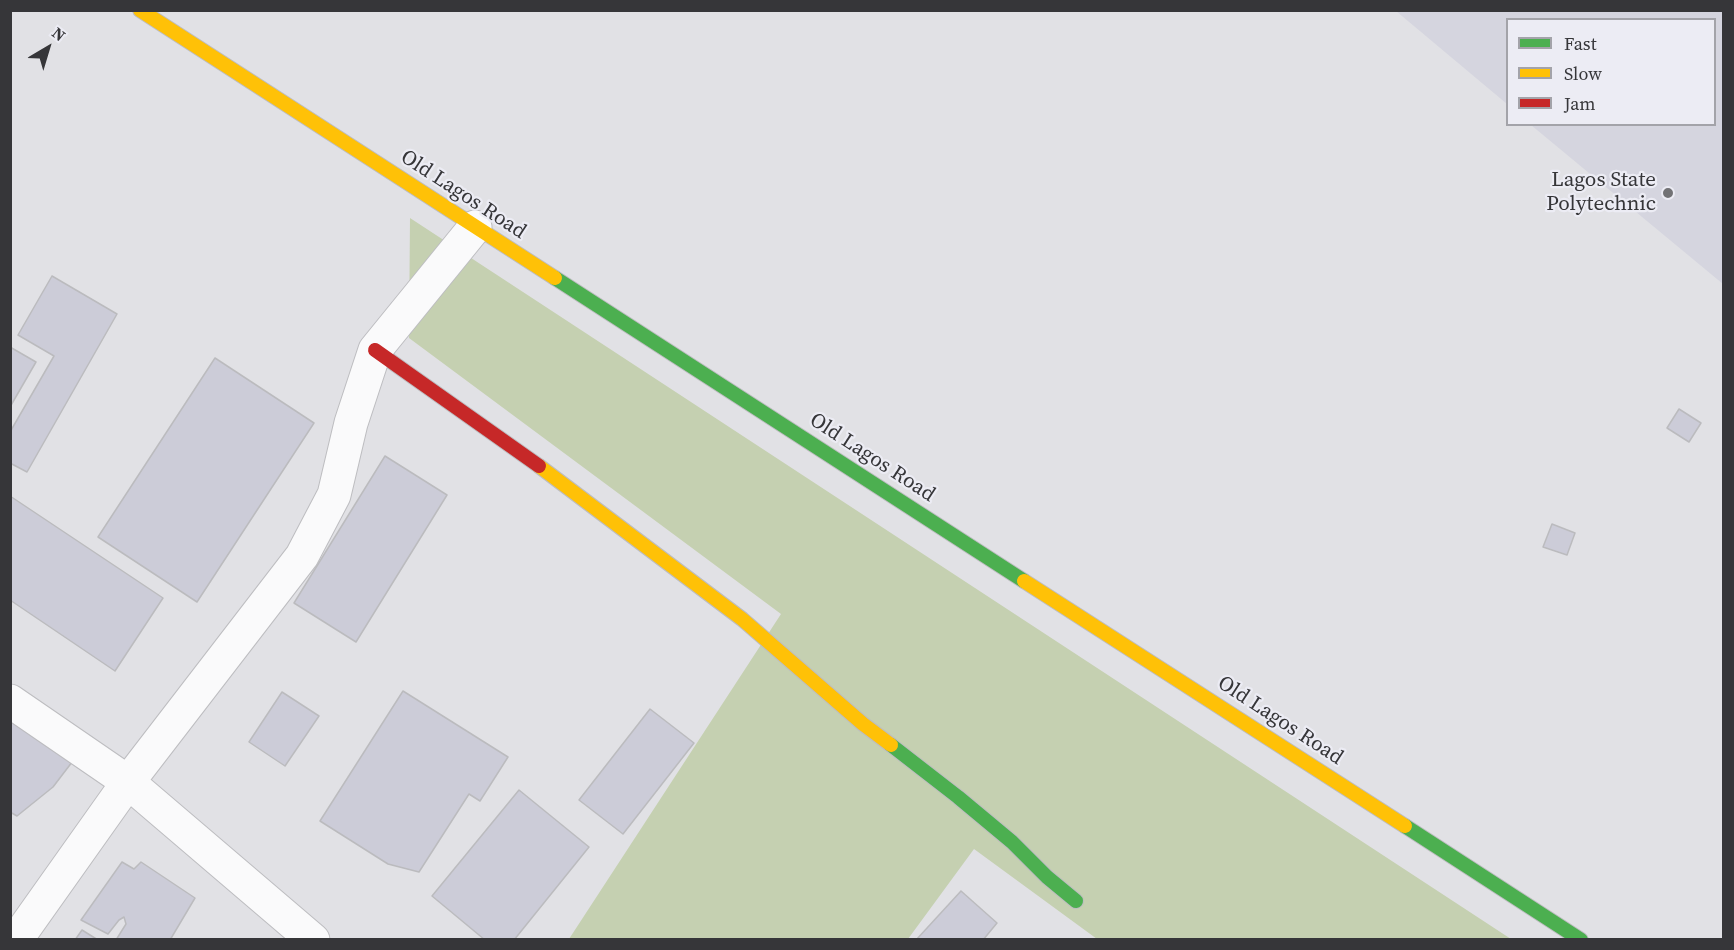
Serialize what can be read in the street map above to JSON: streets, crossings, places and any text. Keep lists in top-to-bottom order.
{
  "streets": {
    "main road": ["Old Lagos Road"]
  },
  "places": ["Lagos State Polytechnic"],
  "legend": ["Fast", "Slow", "Jam"],
  "north": "top right"
}
